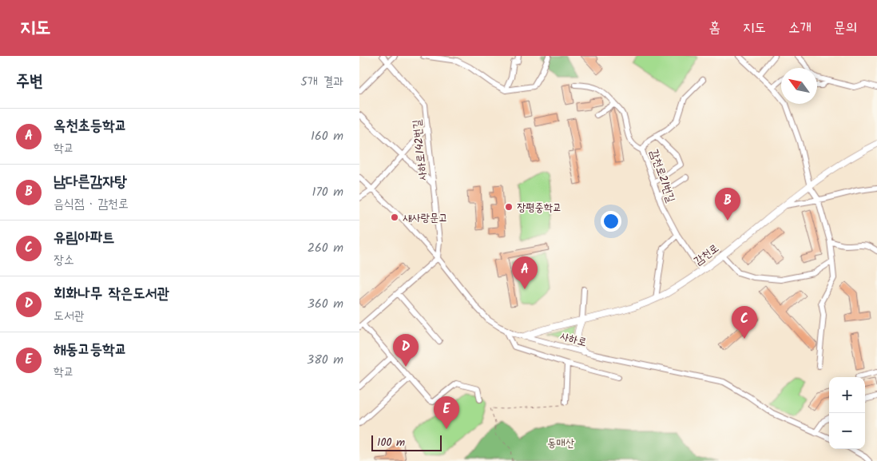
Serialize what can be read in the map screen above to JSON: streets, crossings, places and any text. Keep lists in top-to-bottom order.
{
  "streets": {
    "main road": ["감천로"],
    "street": ["사하로142번길", "감천로21번길", "사하로"]
  },
  "crossings": [
    ["사하로142번길", "사하로"],
    ["감천로21번길", "감천로"],
    ["감천로", "사하로"]
  ],
  "parks": ["동매산"],
  "places": ["장평중학교", "새사랑문고"],
  "scale_bar": "100 m",
  "north": "top left",
  "page": {
    "header": "지도",
    "nav": [
      "홈",
      "지도",
      "소개",
      "문의"
    ],
    "heading": ["주변", "5개 결과"],
    "list": [
      {
        "mark": "A",
        "name": "옥천초등학교",
        "note": "학교",
        "value": "160 m"
      },
      {
        "mark": "B",
        "name": "남다른감자탕",
        "note": "음식점 · 감천로",
        "value": "170 m"
      },
      {
        "mark": "C",
        "name": "유림아파트",
        "note": "장소",
        "value": "260 m"
      },
      {
        "mark": "D",
        "name": "회화나무 작은도서관",
        "note": "도서관",
        "value": "360 m"
      },
      {
        "mark": "E",
        "name": "해동고등학교",
        "note": "학교",
        "value": "380 m"
      }
    ],
    "pins": [
      "B",
      "A",
      "C",
      "D",
      "E"
    ],
    "map_buttons": ["+", "−"],
    "scale": "100 m"
  }
}
